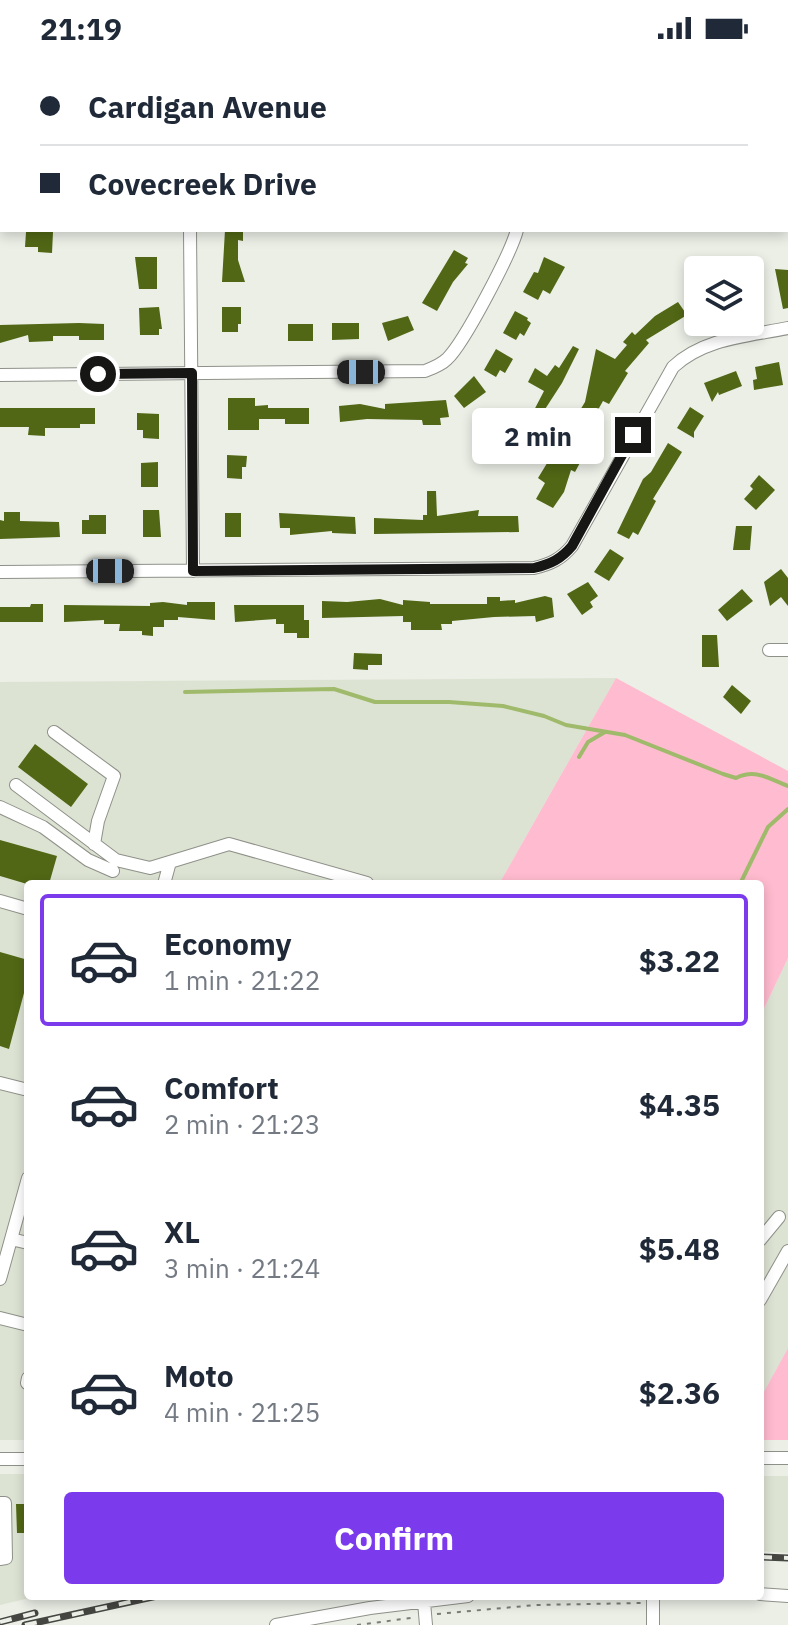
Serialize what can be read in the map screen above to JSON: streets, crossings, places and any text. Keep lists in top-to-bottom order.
{
  "page": {
    "status": "21:19",
    "banner": ["Cardigan Avenue", "Covecreek Drive"],
    "bubble": "2 min",
    "list": [
      {
        "name": "Economy",
        "note": "1 min · 21:22",
        "value": "$3.22"
      },
      {
        "name": "Comfort",
        "note": "2 min · 21:23",
        "value": "$4.35"
      },
      {
        "name": "XL",
        "note": "3 min · 21:24",
        "value": "$5.48"
      },
      {
        "name": "Moto",
        "note": "4 min · 21:25",
        "value": "$2.36"
      }
    ],
    "buttons": "Confirm"
  }
}
